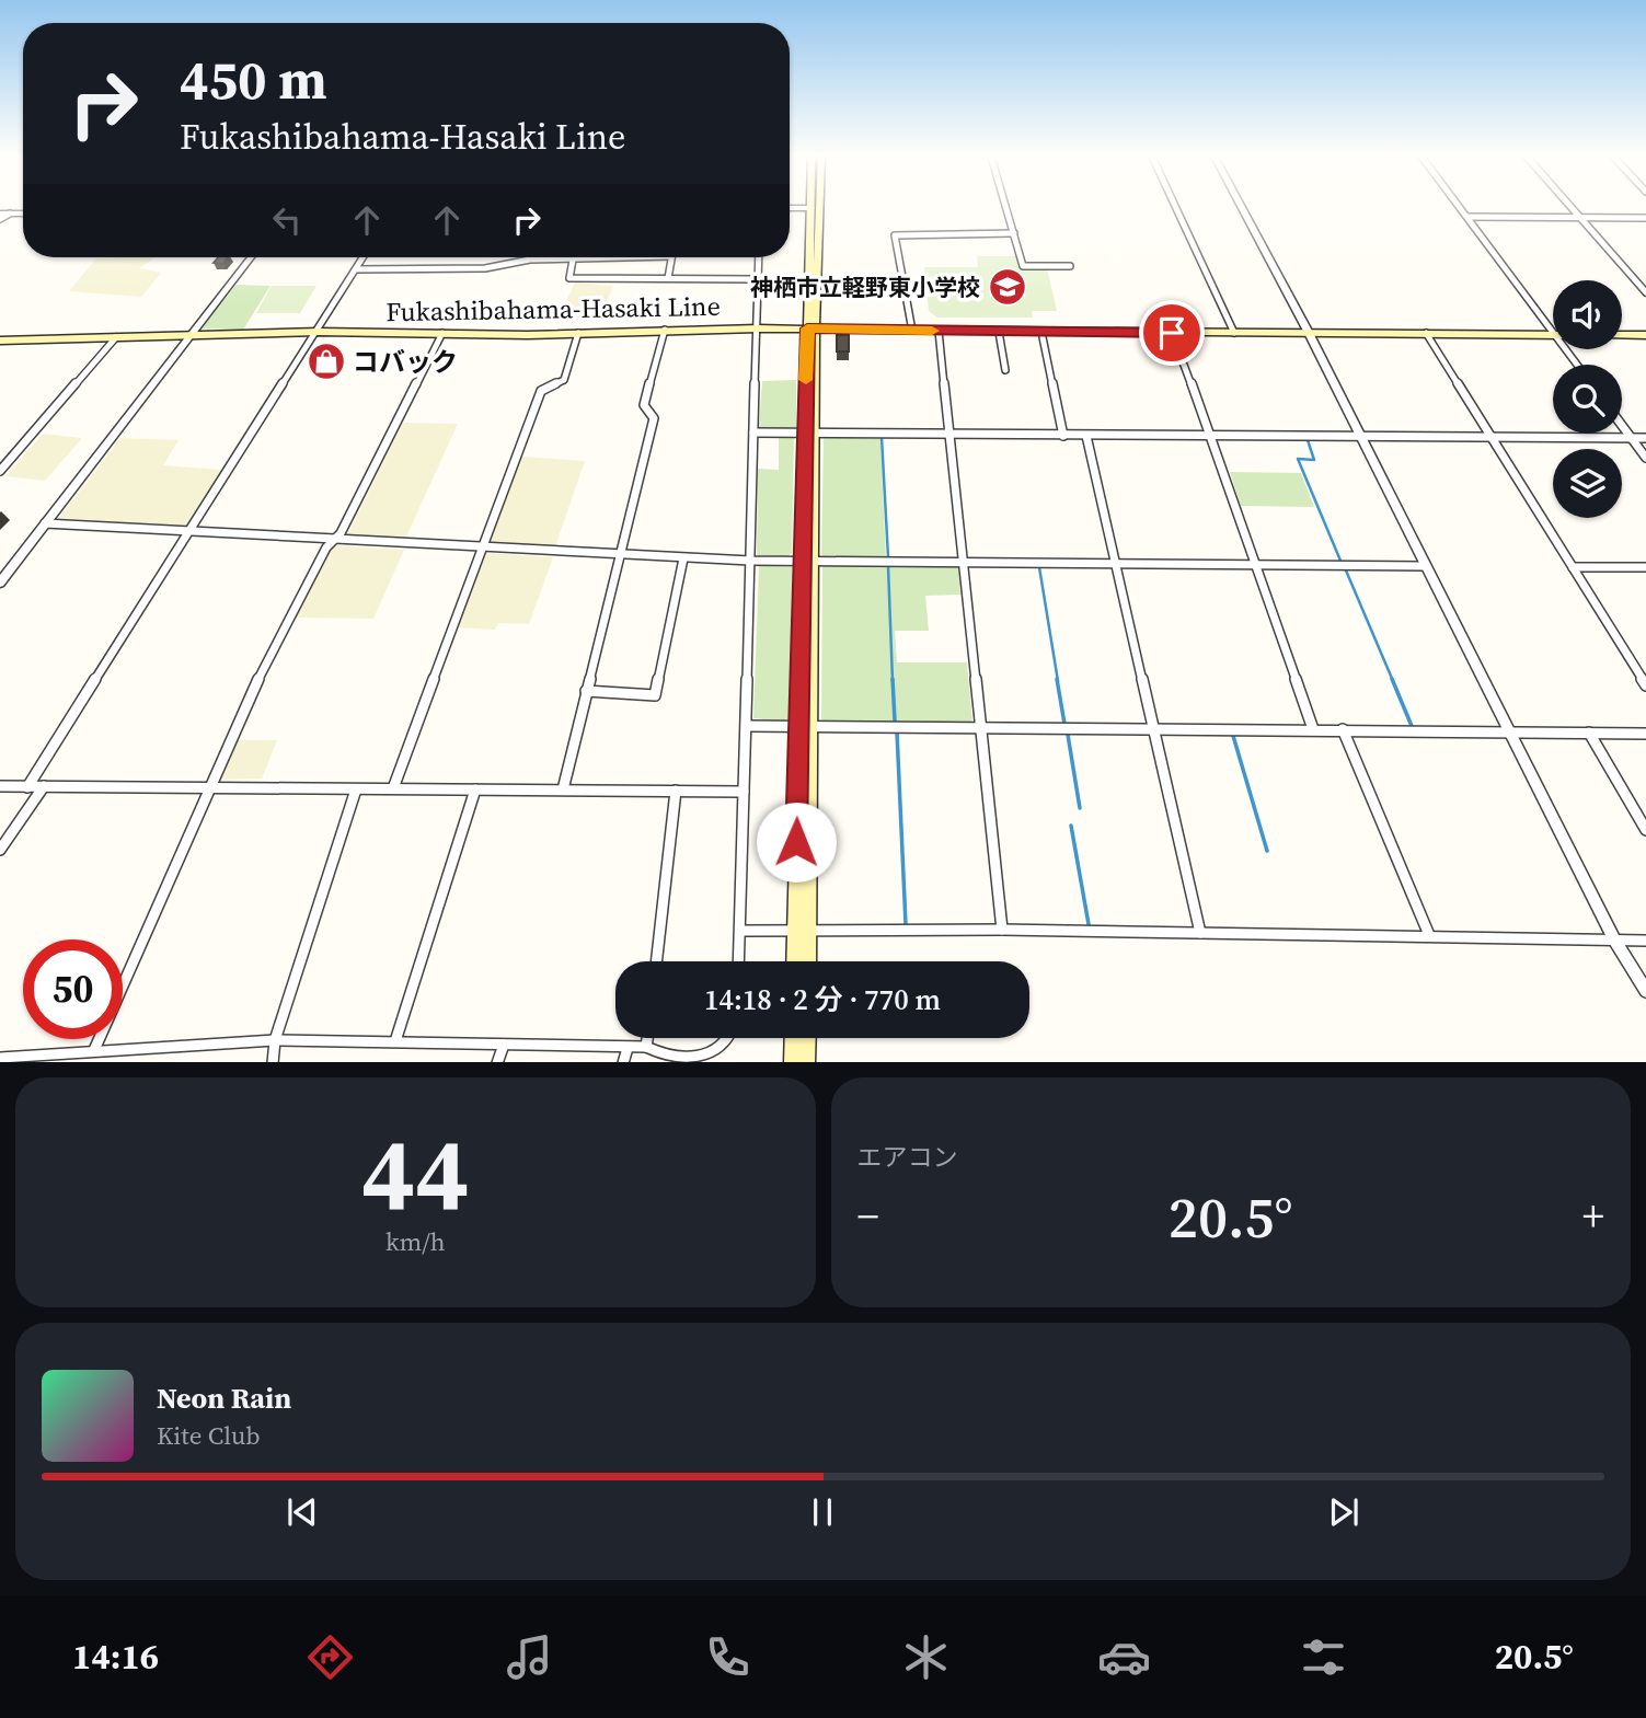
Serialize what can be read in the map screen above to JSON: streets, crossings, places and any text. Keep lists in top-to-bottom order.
{
  "streets": {
    "main road": ["Fukashibahama-Hasaki Line"]
  },
  "places": {
    "school or university": ["神栖市立軽野東小学校"],
    "shop": ["コバック"]
  },
  "page": {
    "turn": ["450 m", "Fukashibahama-Hasaki Line"],
    "limit": "50",
    "trip": "14:18 · 2 分 · 770 m",
    "tile": [
      ["44", "km/h"],
      "エアコン"
    ],
    "heat": ["−", "20.5°", "+"],
    "song": ["Neon Rain", "Kite Club"],
    "tabs": ["14:16", "20.5°"]
  }
}
